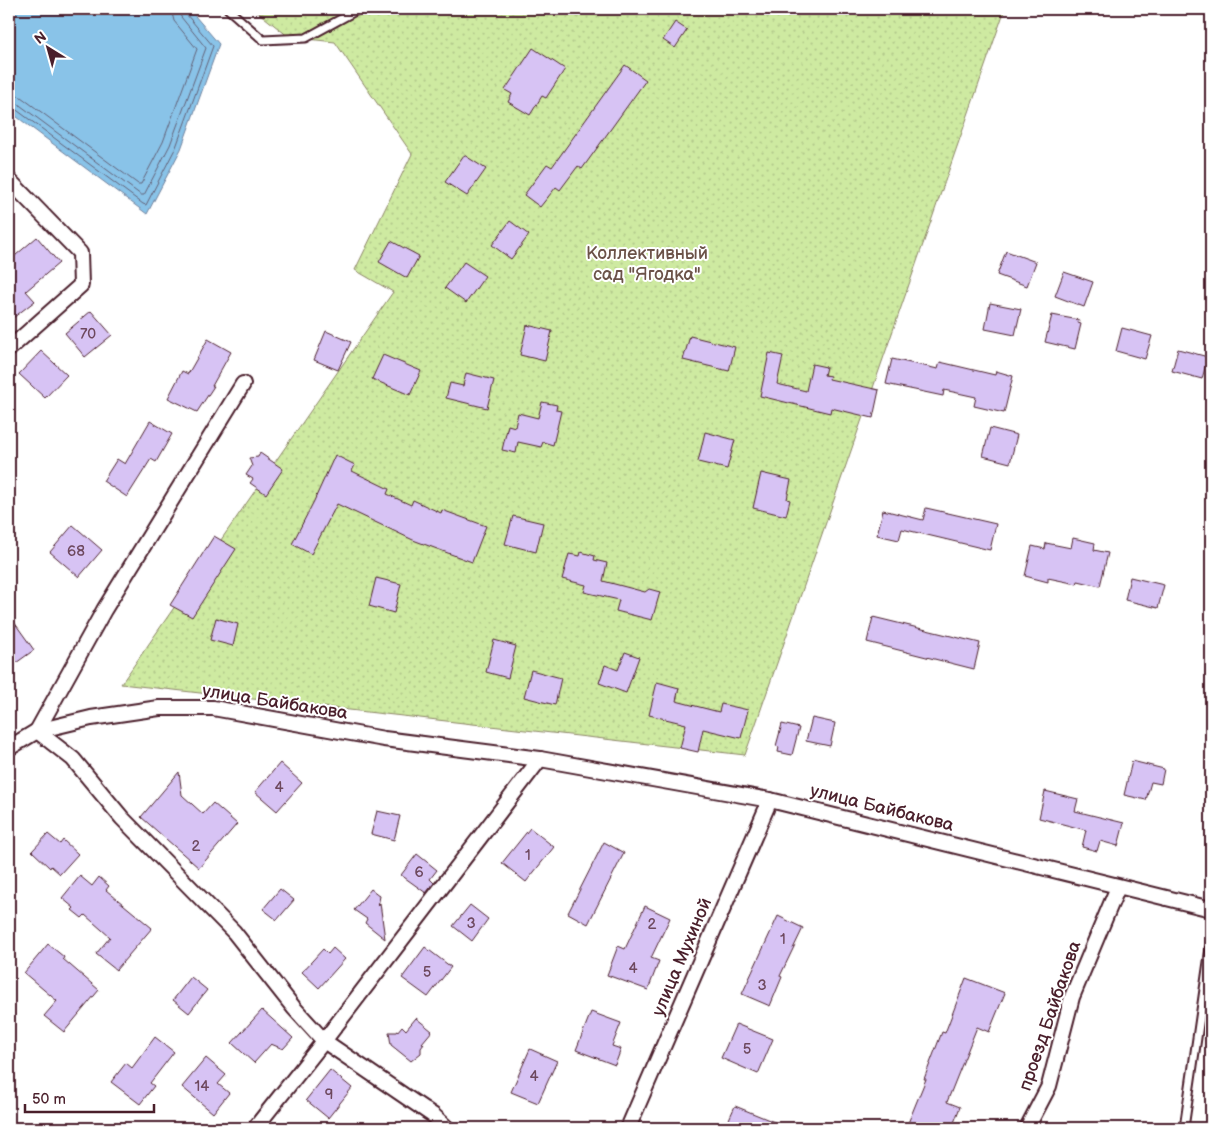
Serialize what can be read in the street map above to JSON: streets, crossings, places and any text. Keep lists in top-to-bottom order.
{
  "streets": {
    "street": ["улица Байбакова", "улица Мухиной", "проезд Байбакова"]
  },
  "crossings": [
    ["улица Байбакова", "улица Мухиной"],
    ["улица Байбакова", "проезд Байбакова"]
  ],
  "parks": ["Коллективный сад \"Ягодка\""],
  "house_numbers": [
    "70",
    "68",
    "4",
    "2",
    "1",
    "6",
    "3",
    "2",
    "1",
    "4",
    "5",
    "3",
    "5",
    "4",
    "14",
    "9"
  ],
  "scale_bar": "50 m",
  "north": "top left"
}
